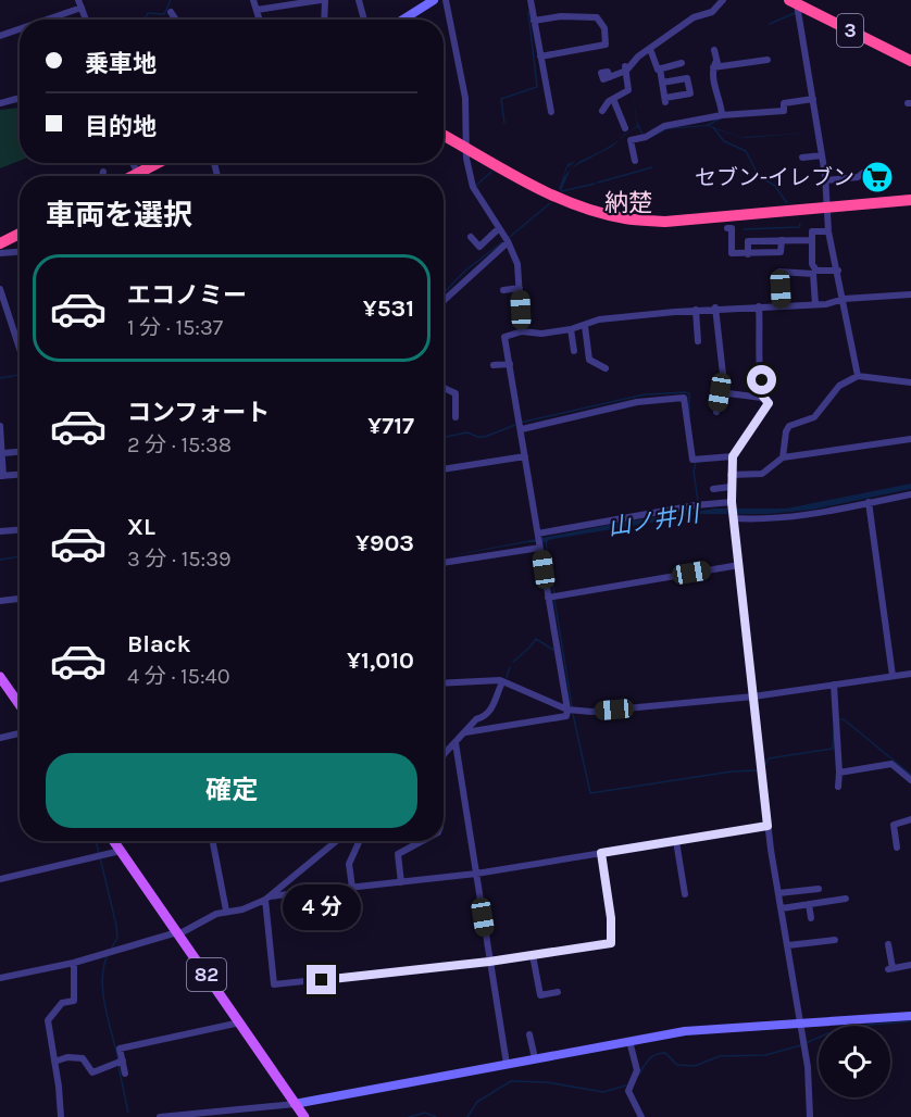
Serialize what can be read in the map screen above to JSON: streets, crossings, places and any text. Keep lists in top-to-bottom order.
{
  "streets": {
    "highway": ["3"],
    "main road": ["82"]
  },
  "districts": ["納楚"],
  "water": ["山ノ井川"],
  "places": {
    "supermarket": ["セブン-イレブン"]
  },
  "page": {
    "banner": ["乗車地", "目的地"],
    "heading": "車両を選択",
    "list": [
      {
        "name": "エコノミー",
        "note": "1 分 · 15:37",
        "value": "¥531"
      },
      {
        "name": "コンフォート",
        "note": "2 分 · 15:38",
        "value": "¥717"
      },
      {
        "name": "XL",
        "note": "3 分 · 15:39",
        "value": "¥903"
      },
      {
        "name": "Black",
        "note": "4 分 · 15:40",
        "value": "¥1,010"
      }
    ],
    "buttons": "確定",
    "bubble": "4 分"
  }
}
